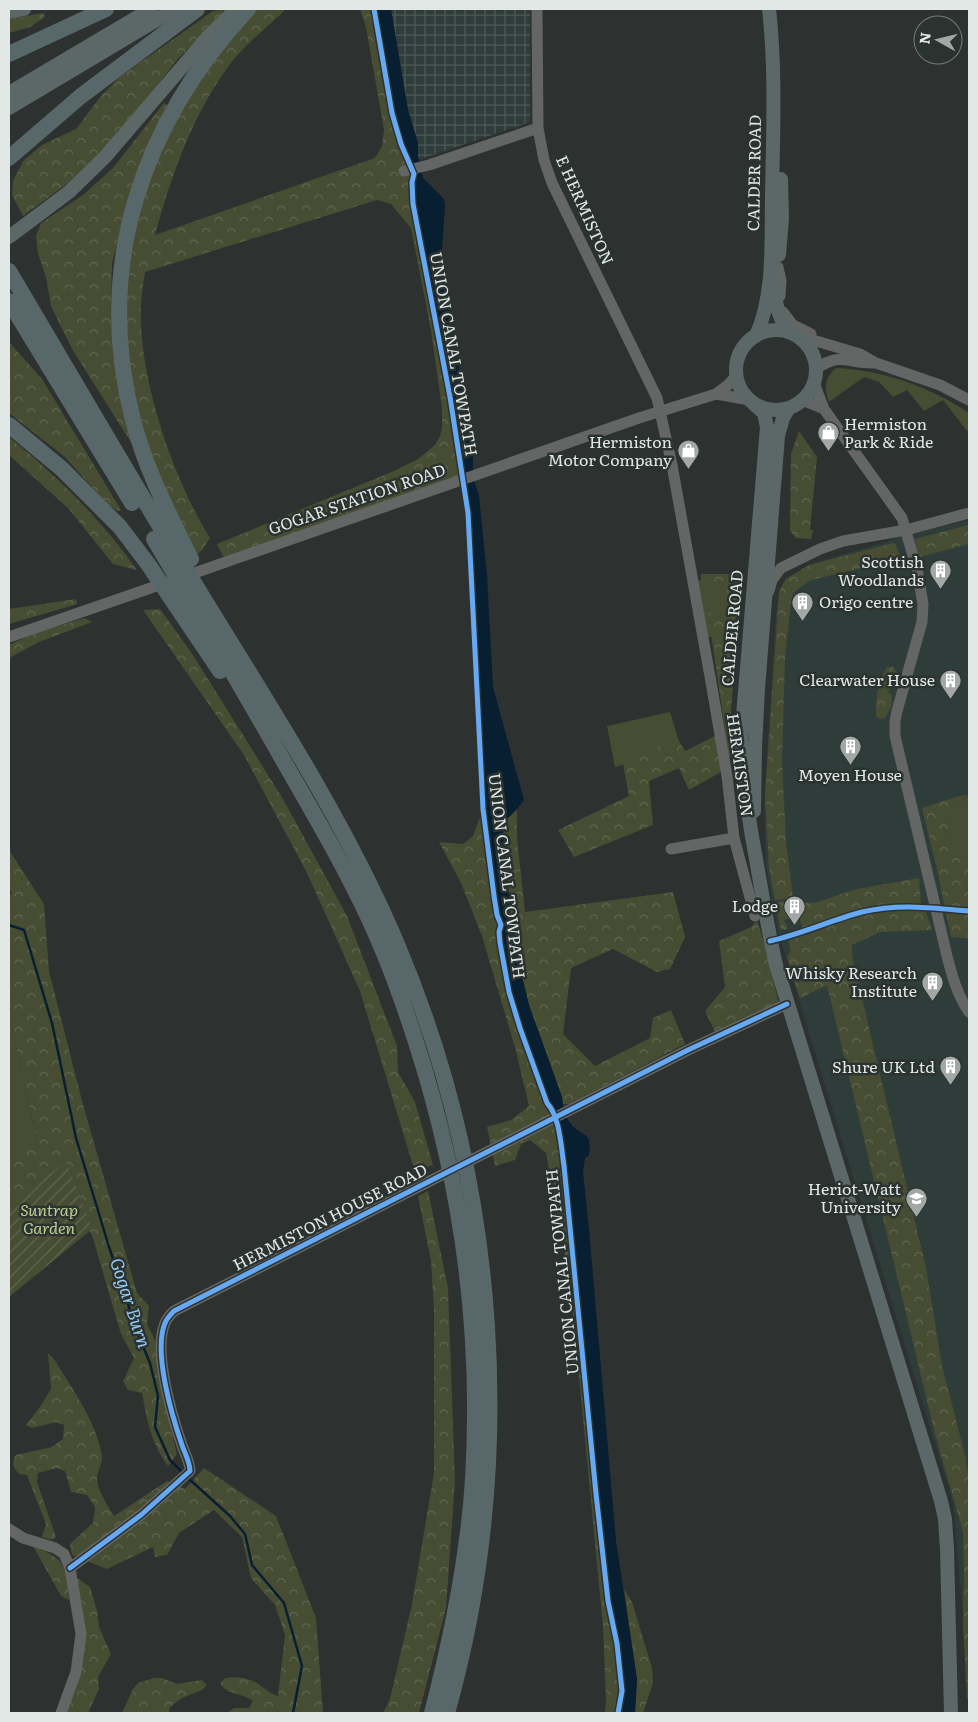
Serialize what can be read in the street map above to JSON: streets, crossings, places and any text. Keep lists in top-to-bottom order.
{
  "streets": {
    "main road": ["CALDER ROAD"],
    "street": [
      "E HERMISTON",
      "GOGAR STATION ROAD",
      "HERMISTON",
      "HERMISTON HOUSE ROAD"
    ],
    "cycle path": ["UNION CANAL TOWPATH"]
  },
  "crossings": [
    ["CALDER ROAD", "GOGAR STATION ROAD"],
    ["CALDER ROAD", "HERMISTON HOUSE ROAD"],
    ["E HERMISTON", "GOGAR STATION ROAD"],
    ["E HERMISTON", "HERMISTON"],
    ["GOGAR STATION ROAD", "HERMISTON"]
  ],
  "water": ["Gogar Burn"],
  "parks": ["Suntrap Garden"],
  "places": {
    "shop": ["Hermiston Park & Ride", "Hermiston Motor Company"],
    "building": [
      "Scottish Woodlands",
      "Origo centre",
      "Clearwater House",
      "Moyen House",
      "Lodge",
      "Whisky Research Institute",
      "Shure UK Ltd"
    ],
    "school or university": ["Heriot-Watt University"]
  },
  "north": "left"
}
